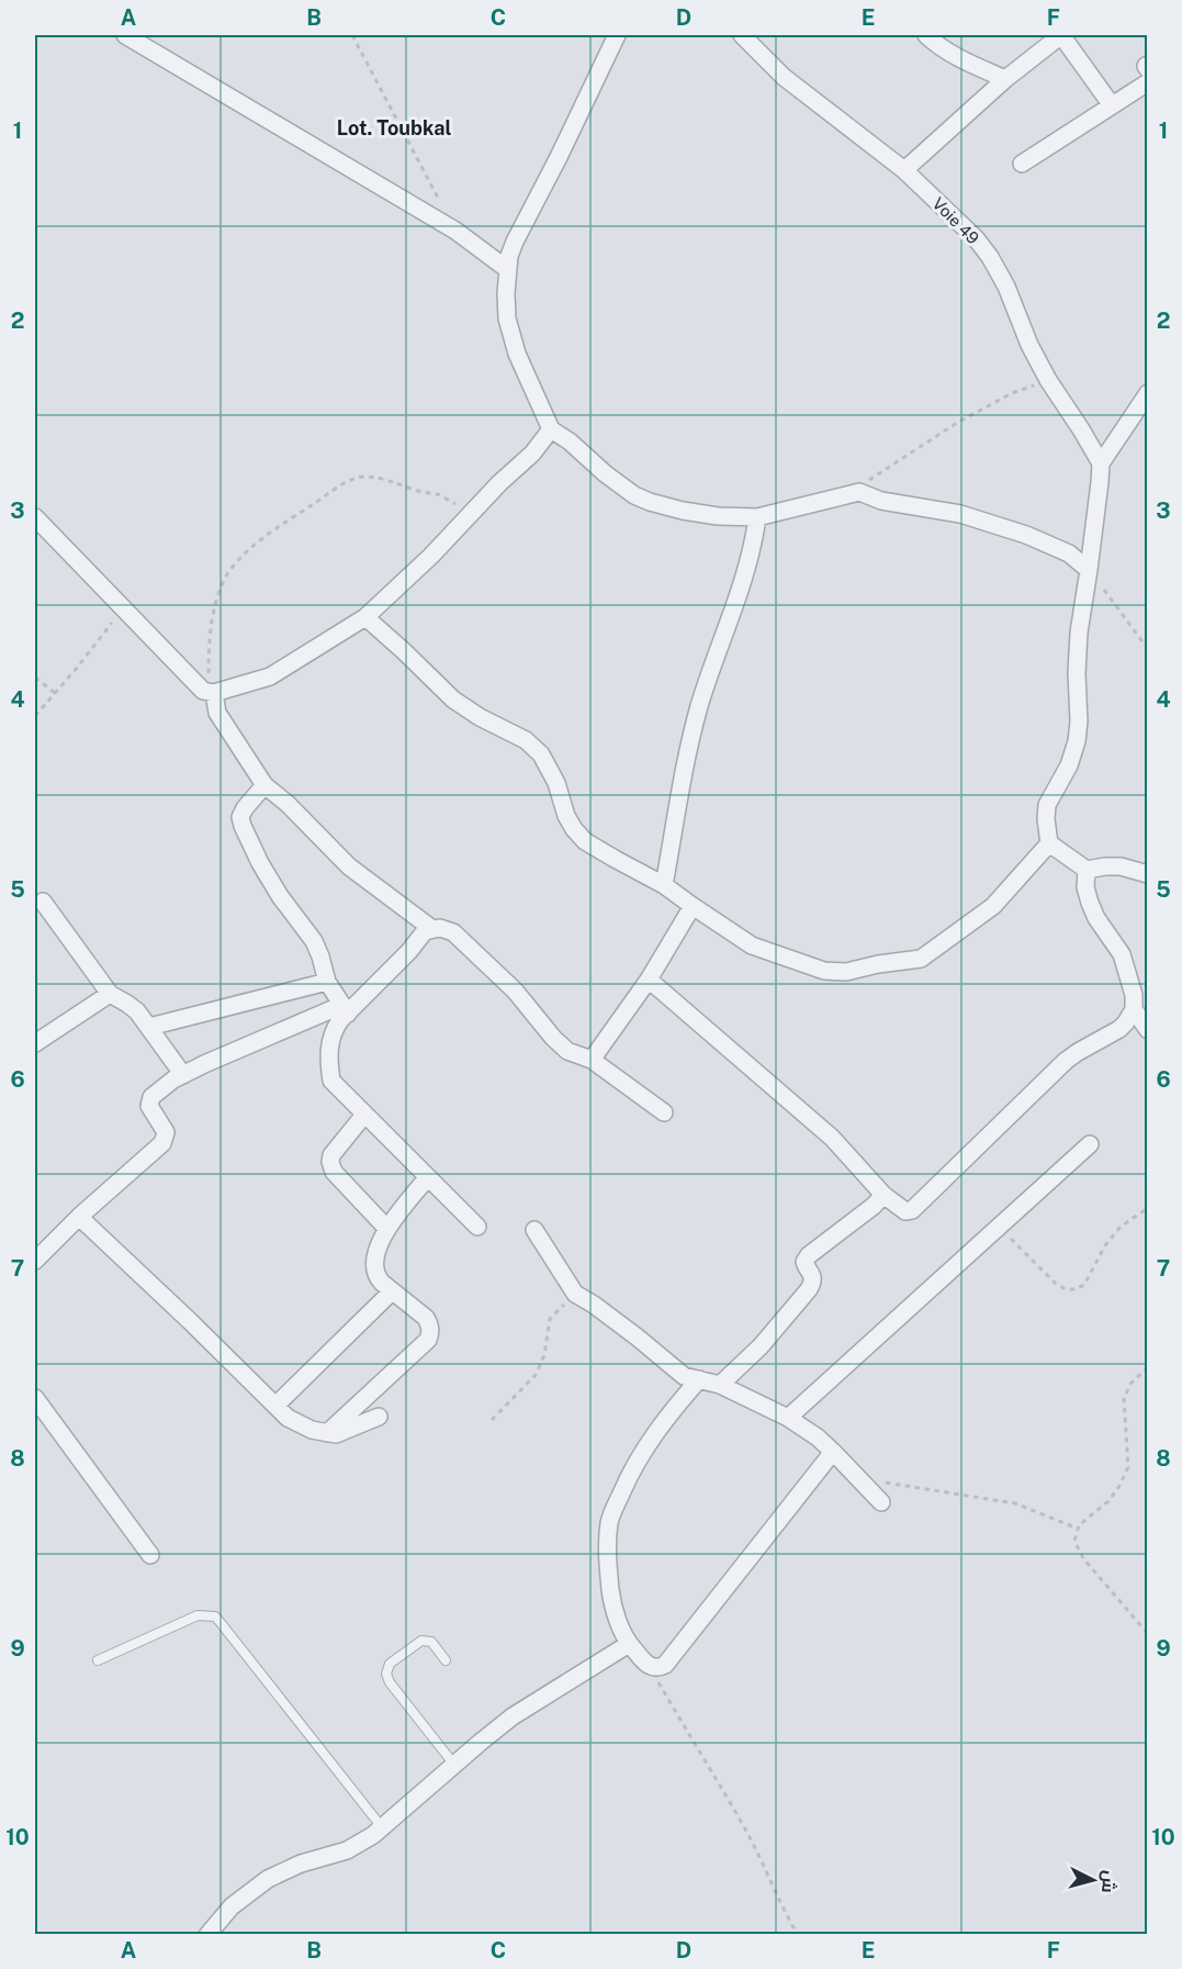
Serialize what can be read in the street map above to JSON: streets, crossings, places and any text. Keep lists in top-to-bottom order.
{
  "streets": {
    "street": ["Voie 49"]
  },
  "districts": ["Lot. Toubkal"],
  "north": "right",
  "grid": {
    "columns": [
      "A",
      "B",
      "C",
      "D",
      "E",
      "F"
    ],
    "rows": [
      "1",
      "2",
      "3",
      "4",
      "5",
      "6",
      "7",
      "8",
      "9",
      "10"
    ]
  }
}
